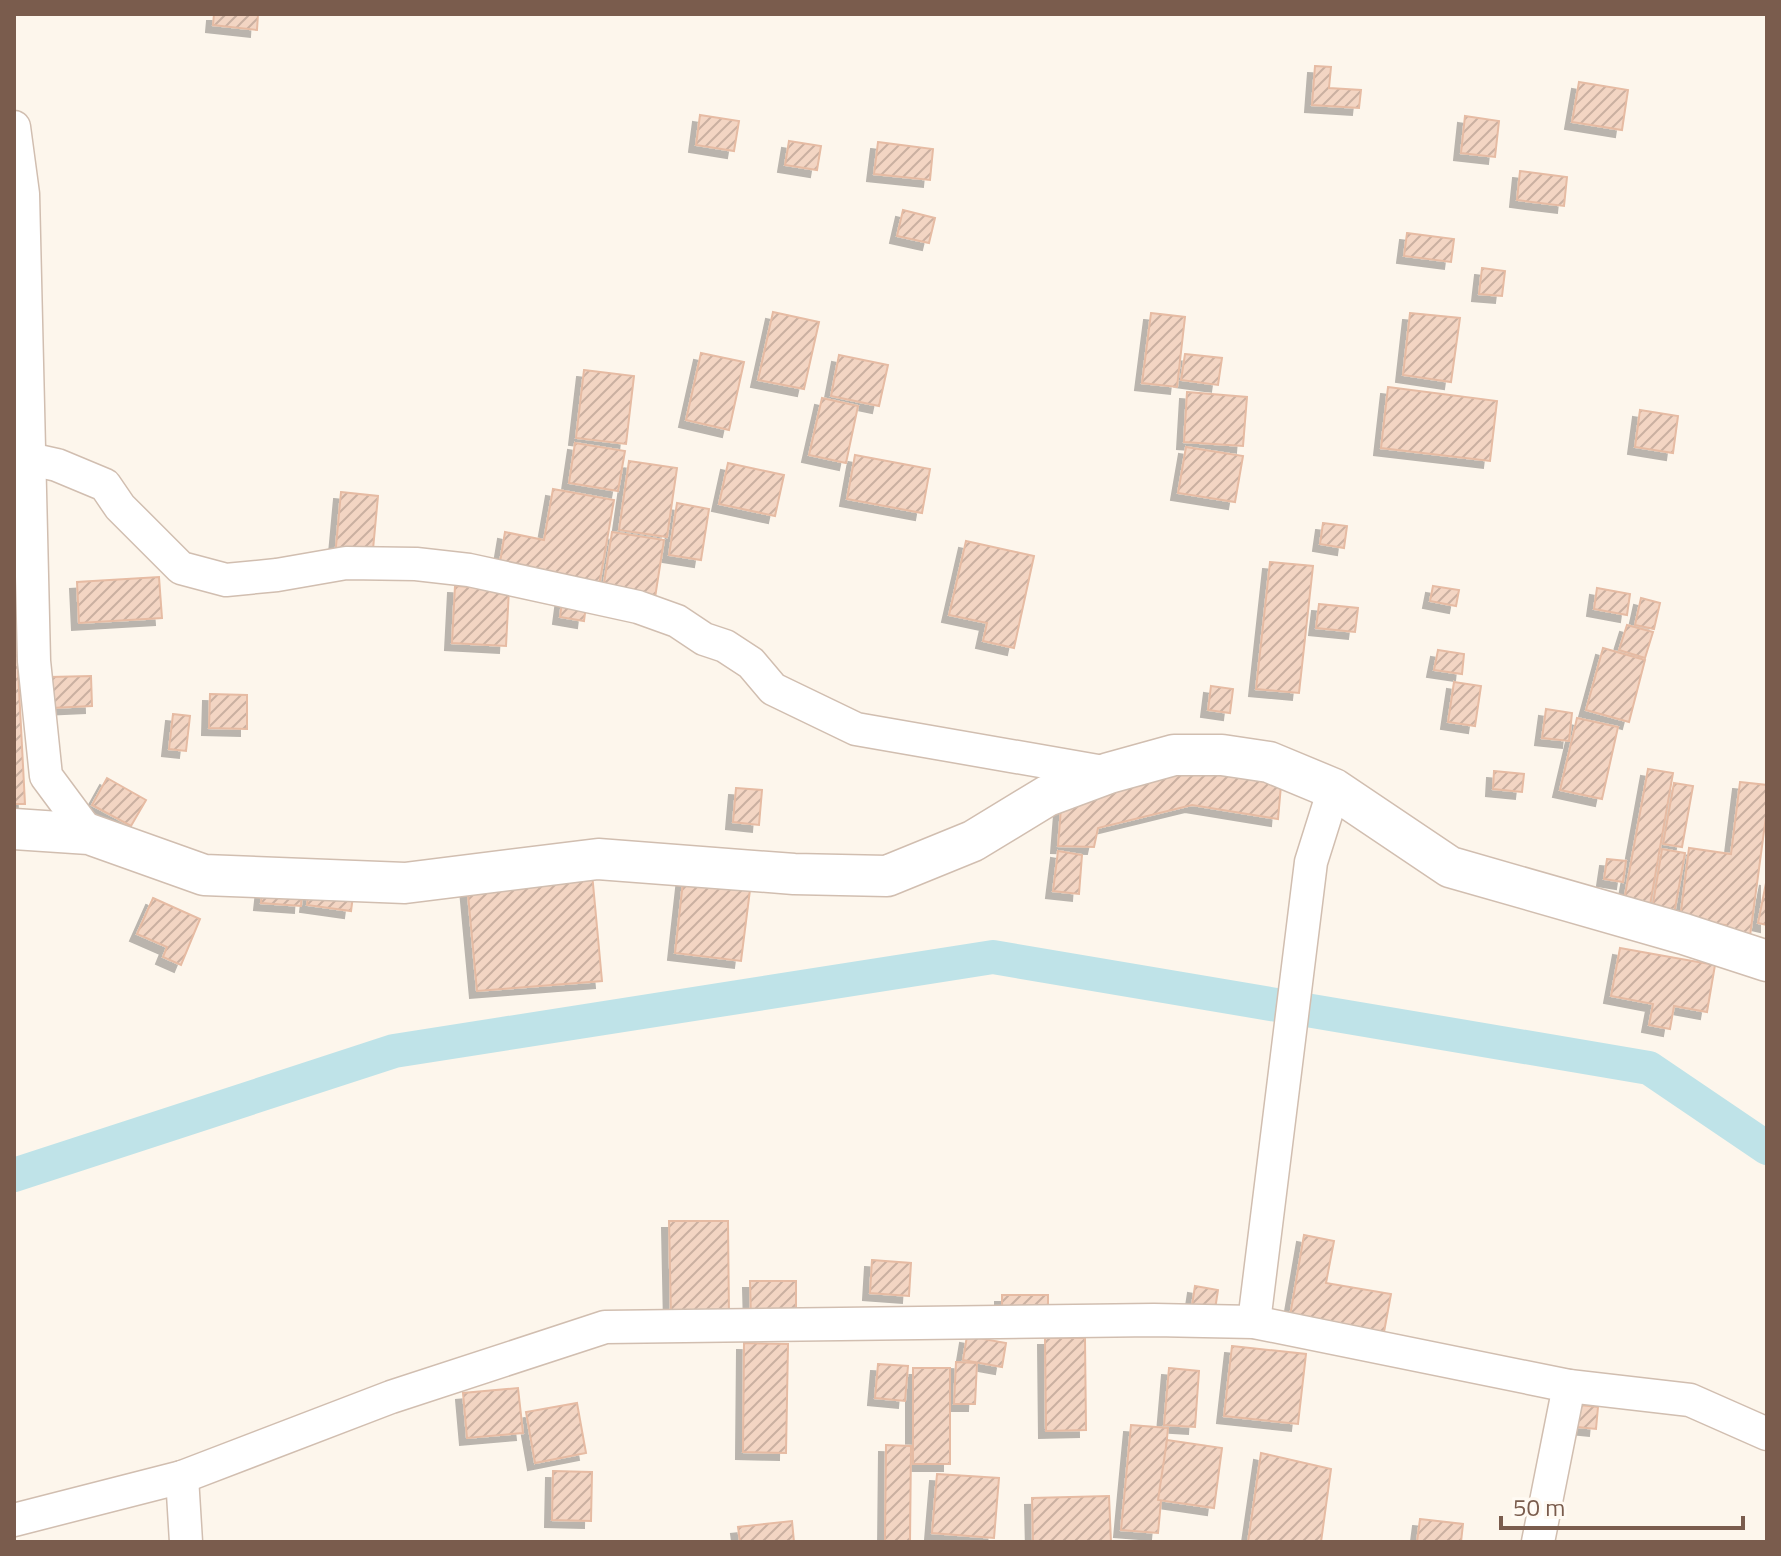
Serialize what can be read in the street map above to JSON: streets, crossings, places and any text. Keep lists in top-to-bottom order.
{
  "scale_bar": "50 m"
}
